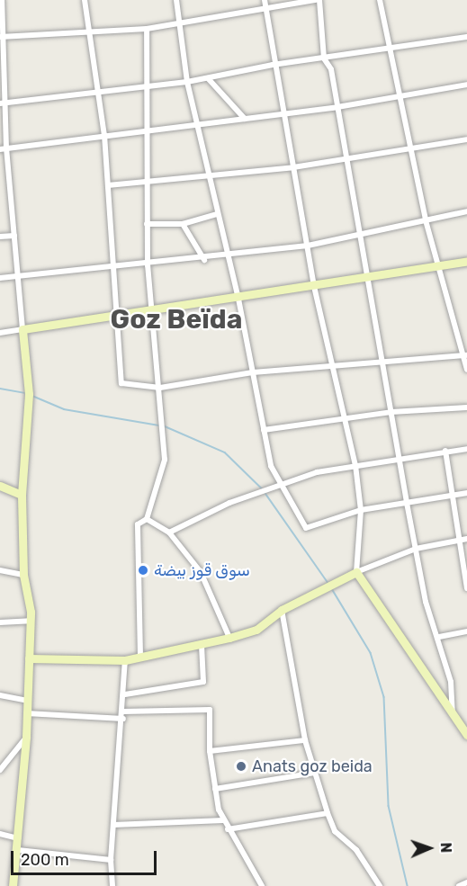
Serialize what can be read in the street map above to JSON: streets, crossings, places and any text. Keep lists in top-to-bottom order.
{
  "districts": ["Goz Beïda"],
  "places": ["سوق قوز بيضة", "Anats goz beida"],
  "scale_bar": "200 m",
  "north": "right"
}
